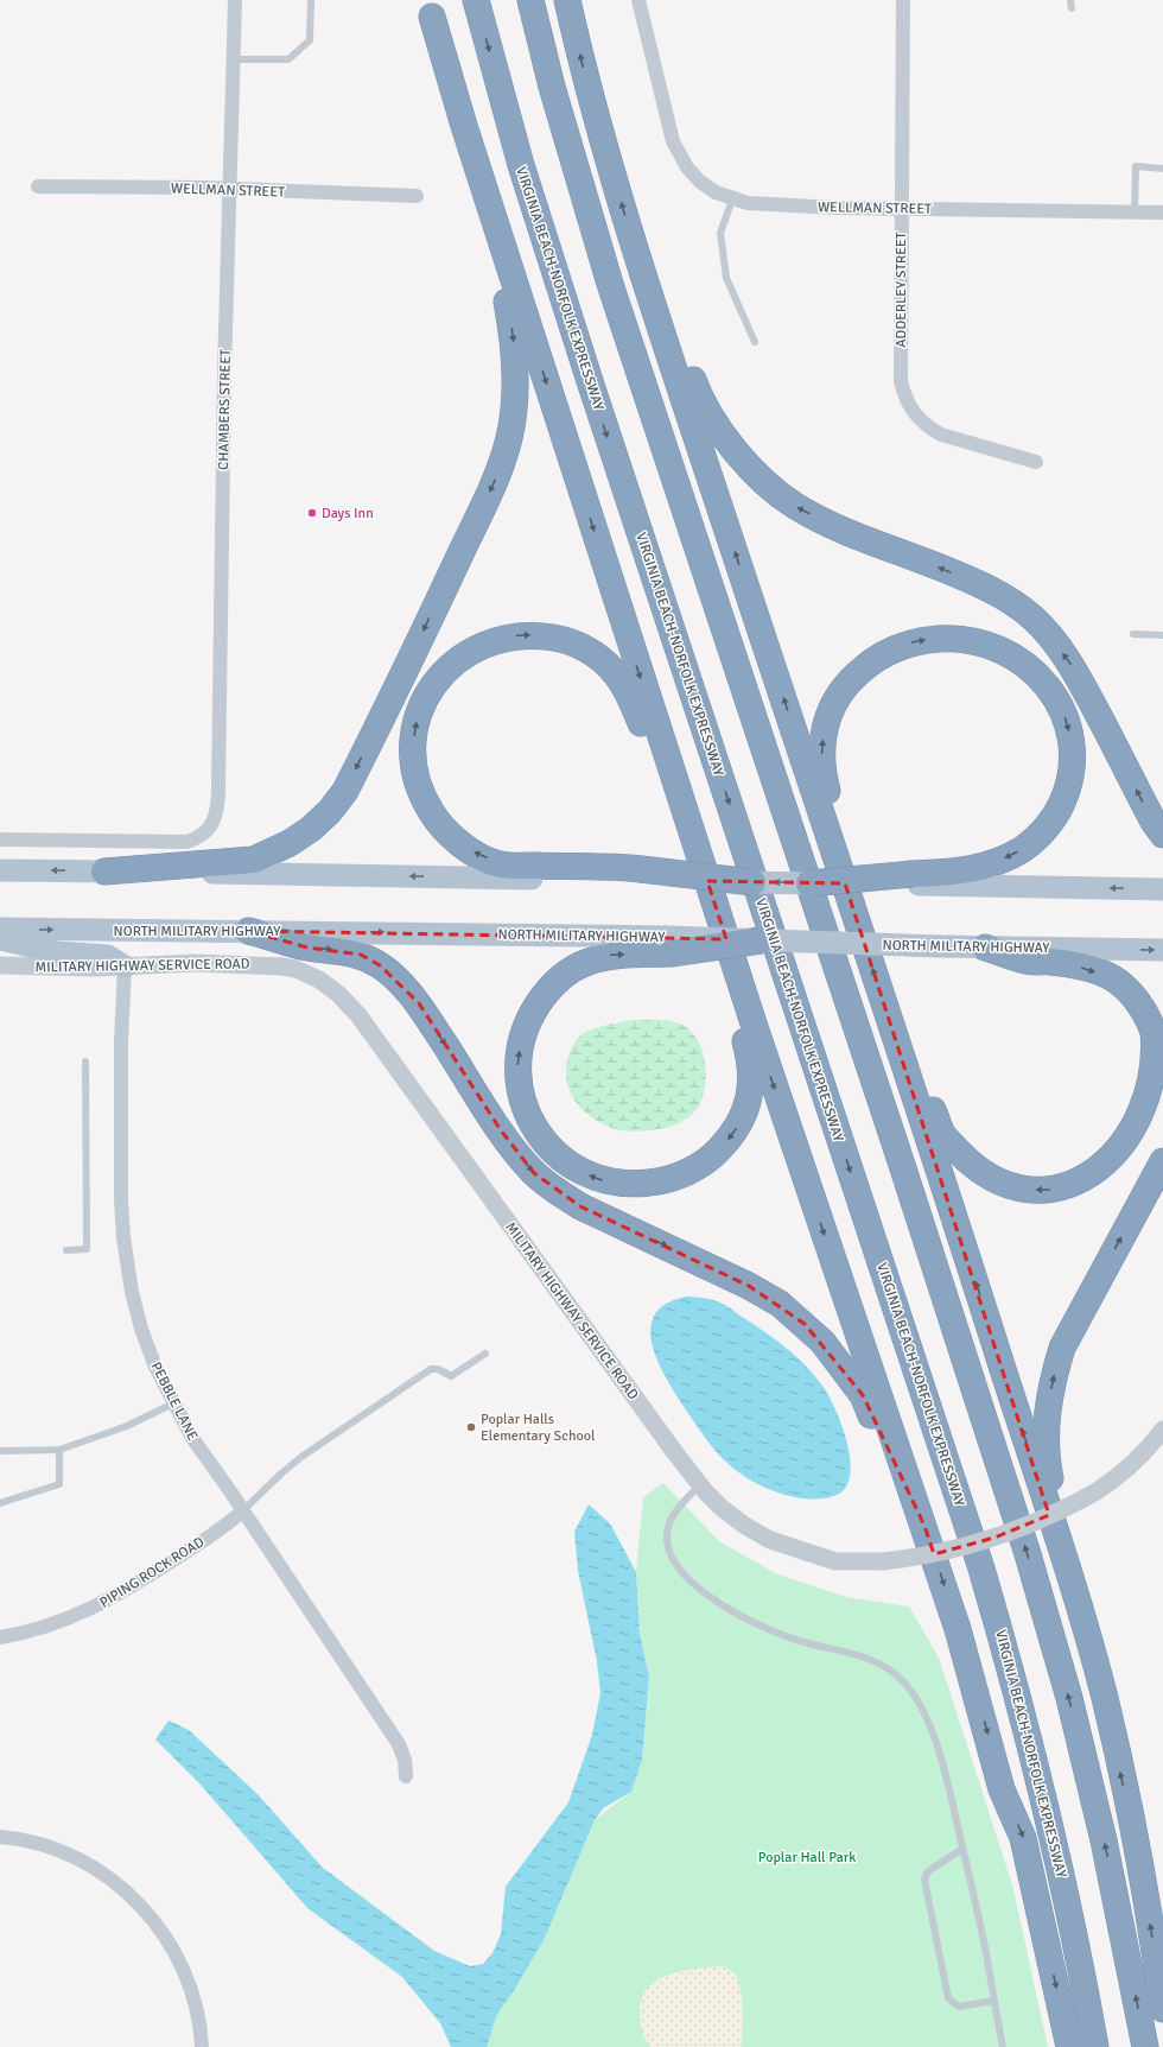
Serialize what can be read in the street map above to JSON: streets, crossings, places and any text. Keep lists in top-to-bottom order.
{
  "streets": {
    "highway": ["VIRGINIA BEACH-NORFOLK EXPRESSWAY"],
    "main road": ["NORTH MILITARY HIGHWAY"],
    "street": [
      "WELLMAN STREET",
      "ADDERLEY STREET",
      "CHAMBERS STREET",
      "MILITARY HIGHWAY SERVICE ROAD",
      "PEBBLE LANE",
      "PIPING ROCK ROAD"
    ]
  },
  "crossings": [
    ["WELLMAN STREET", "ADDERLEY STREET"],
    ["WELLMAN STREET", "CHAMBERS STREET"],
    ["MILITARY HIGHWAY SERVICE ROAD", "PEBBLE LANE"],
    ["PEBBLE LANE", "PIPING ROCK ROAD"]
  ],
  "parks": ["Poplar Hall Park"],
  "places": ["Days Inn", "Poplar Halls Elementary School"]
}
